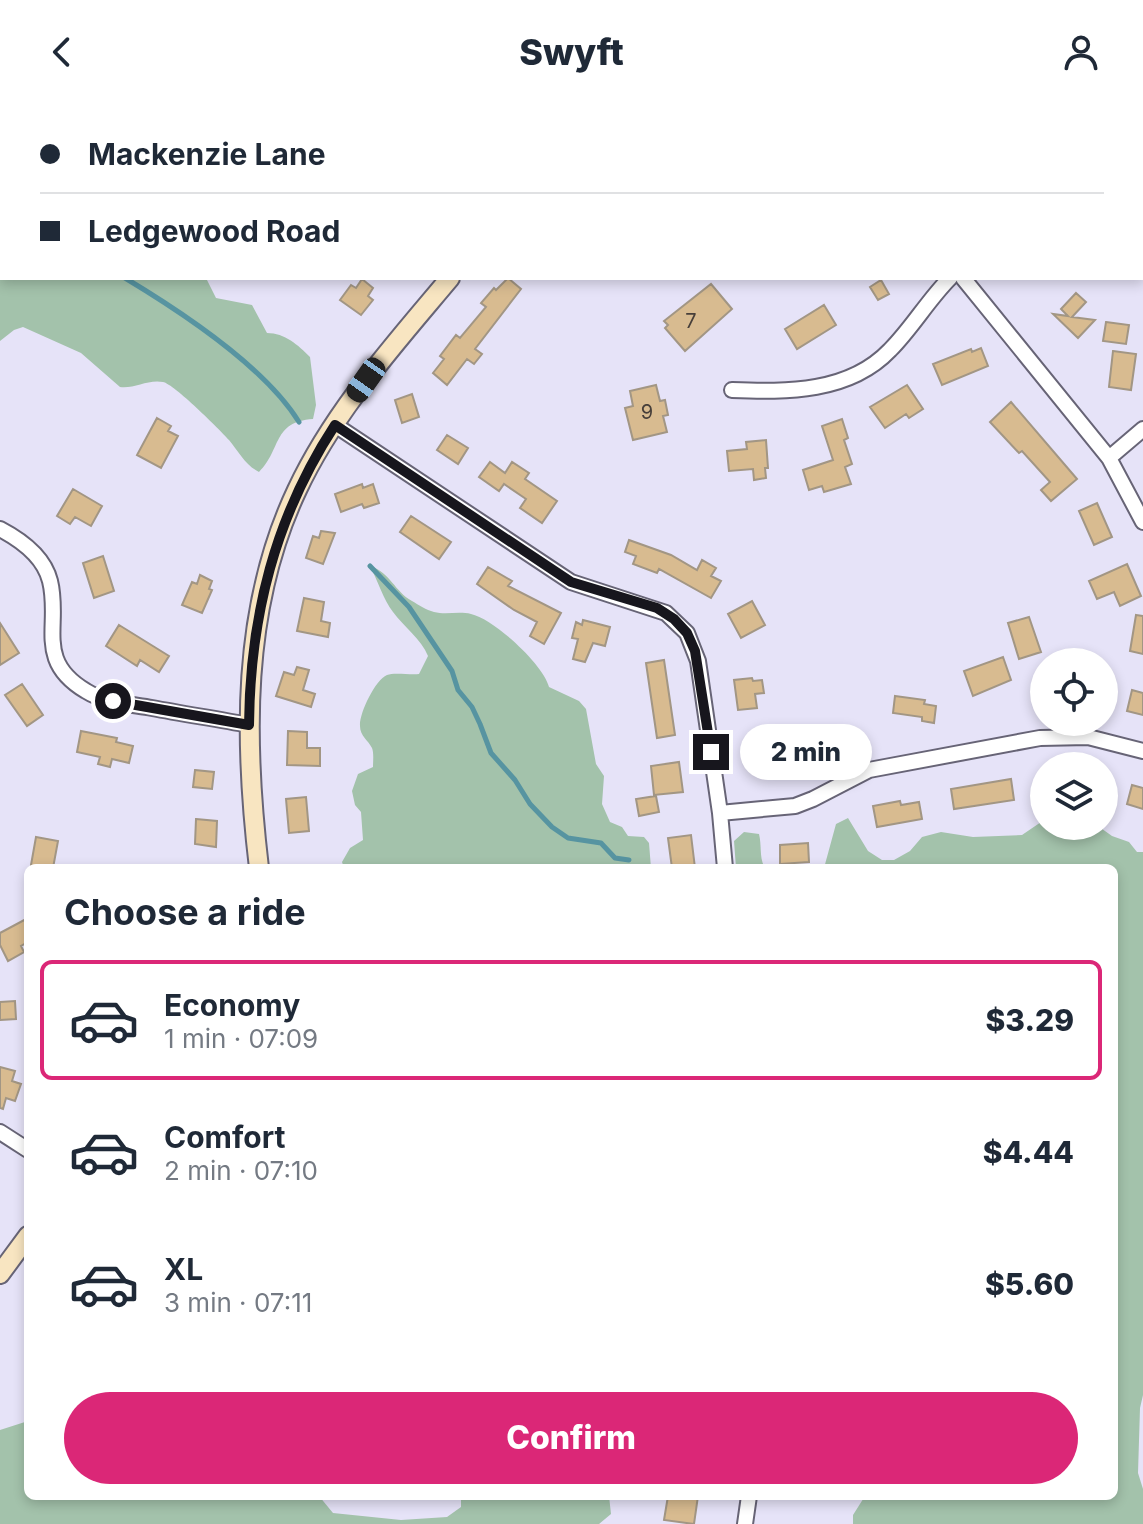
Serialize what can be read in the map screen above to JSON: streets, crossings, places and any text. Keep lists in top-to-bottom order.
{
  "house_numbers": ["7", "9"],
  "page": {
    "header": "Swyft",
    "banner": ["Mackenzie Lane", "Ledgewood Road"],
    "bubble": "2 min",
    "heading": "Choose a ride",
    "list": [
      {
        "name": "Economy",
        "note": "1 min · 07:09",
        "value": "$3.29"
      },
      {
        "name": "Comfort",
        "note": "2 min · 07:10",
        "value": "$4.44"
      },
      {
        "name": "XL",
        "note": "3 min · 07:11",
        "value": "$5.60"
      }
    ],
    "buttons": "Confirm"
  }
}
